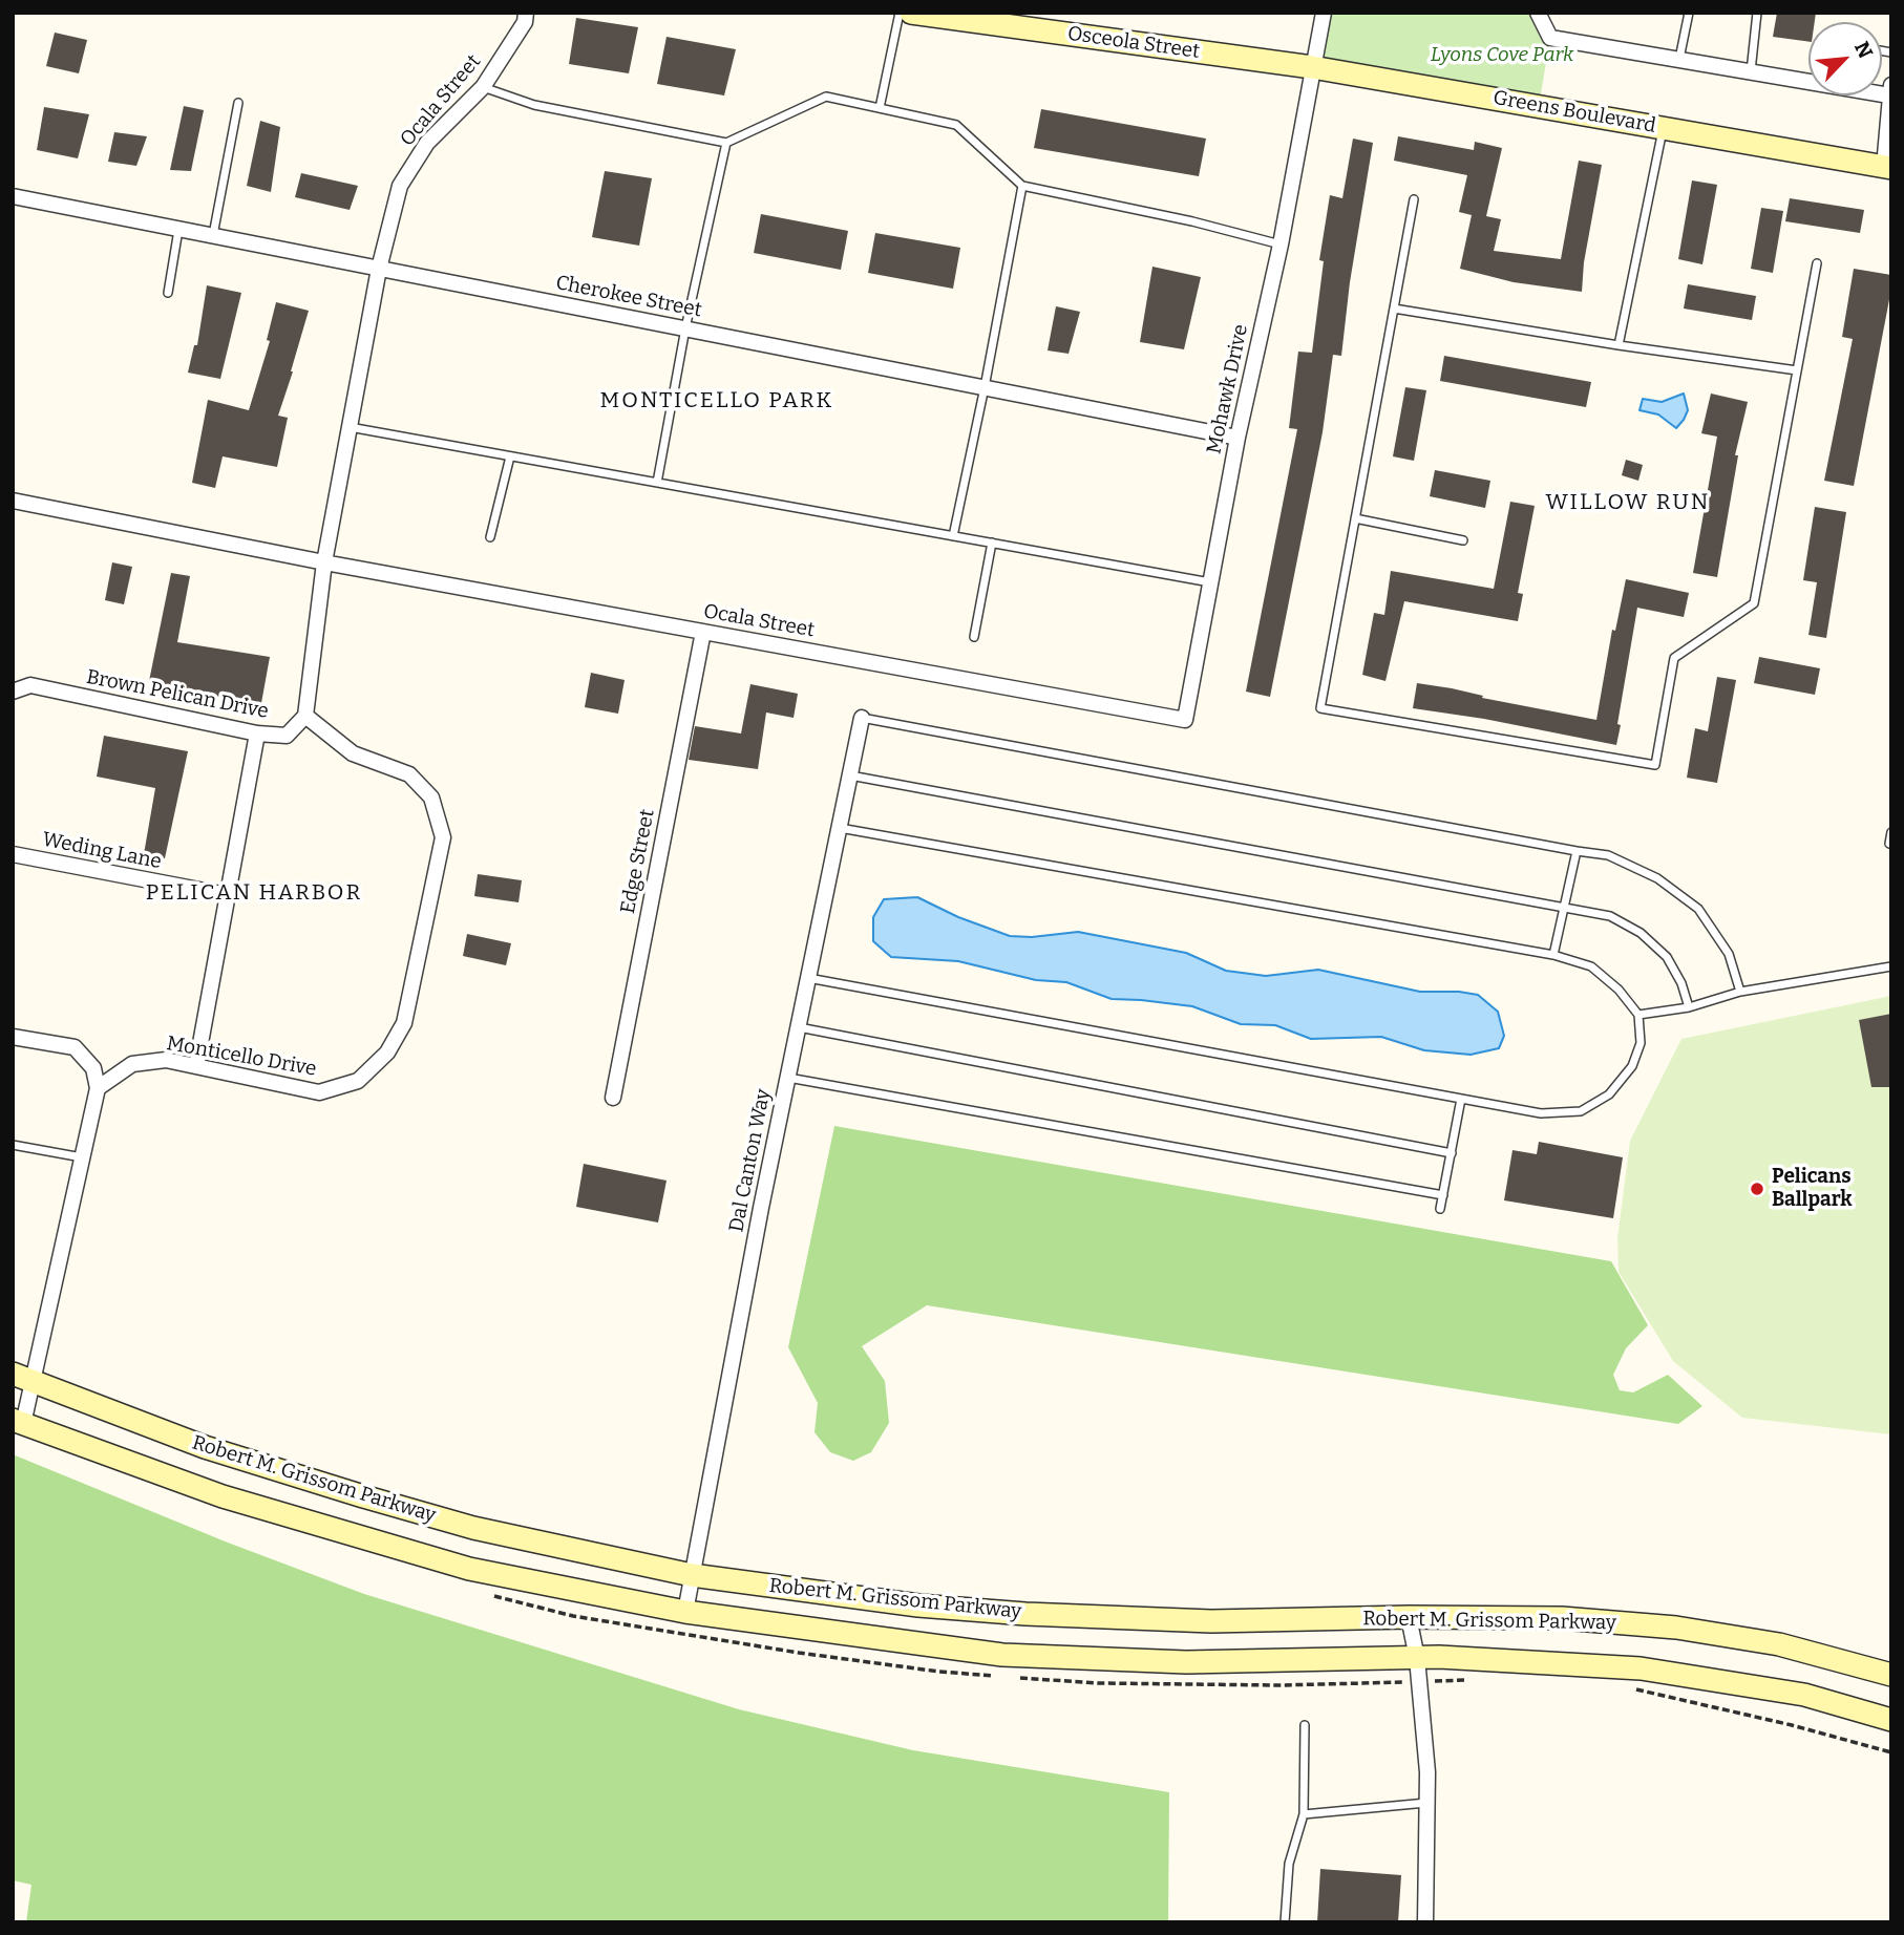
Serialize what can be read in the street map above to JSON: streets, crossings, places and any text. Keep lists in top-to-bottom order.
{
  "streets": {
    "main road": ["Osceola Street", "Greens Boulevard", "Robert M. Grissom Parkway"],
    "street": [
      "Ocala Street",
      "Cherokee Street",
      "Mohawk Drive",
      "Brown Pelican Drive",
      "Weding Lane",
      "Edge Street",
      "Monticello Drive",
      "Dal Canton Way"
    ]
  },
  "crossings": [
    ["Osceola Street", "Greens Boulevard"],
    ["Osceola Street", "Mohawk Drive"],
    ["Ocala Street", "Cherokee Street"],
    ["Ocala Street", "Mohawk Drive"],
    ["Ocala Street", "Edge Street"],
    ["Greens Boulevard", "Mohawk Drive"],
    ["Cherokee Street", "Mohawk Drive"],
    ["Brown Pelican Drive", "Monticello Drive"],
    ["Dal Canton Way", "Robert M. Grissom Parkway"]
  ],
  "districts": ["MONTICELLO PARK", "WILLOW RUN", "PELICAN HARBOR"],
  "parks": ["Lyons Cove Park"],
  "places": ["Pelicans Ballpark"],
  "north": "top right"
}
